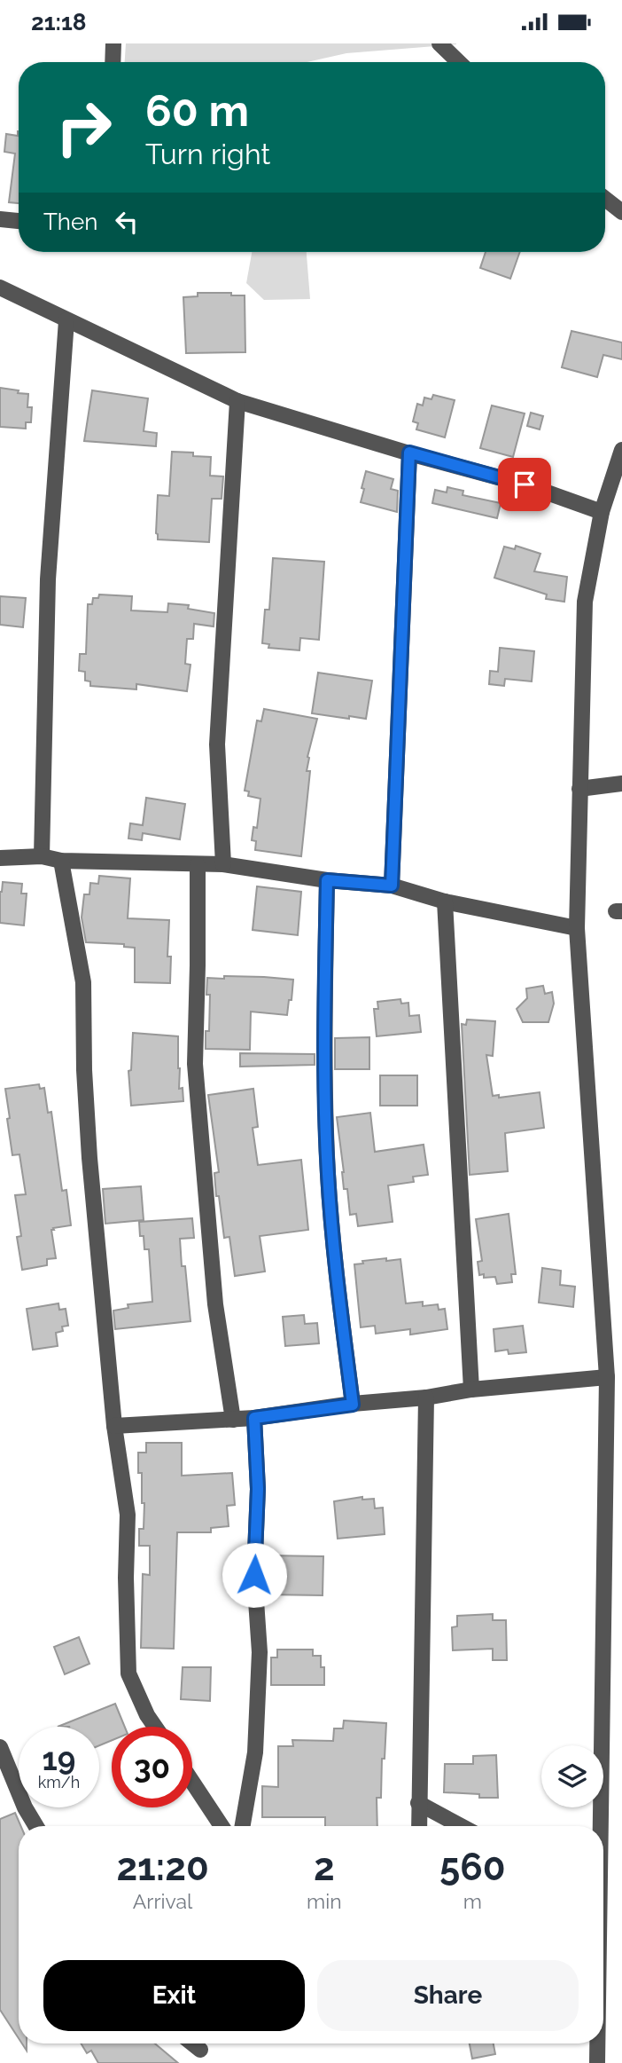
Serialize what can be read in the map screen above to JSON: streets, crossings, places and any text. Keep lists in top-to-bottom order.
{
  "page": {
    "status": "21:18",
    "turn": ["60 m", "Turn right"],
    "then": "Then",
    "speed": "19 km/h",
    "limit": "30",
    "eta": [
      "21:20",
      "Arrival",
      "2",
      "min",
      "560",
      "m"
    ],
    "buttons": ["Exit", "Share"]
  }
}
